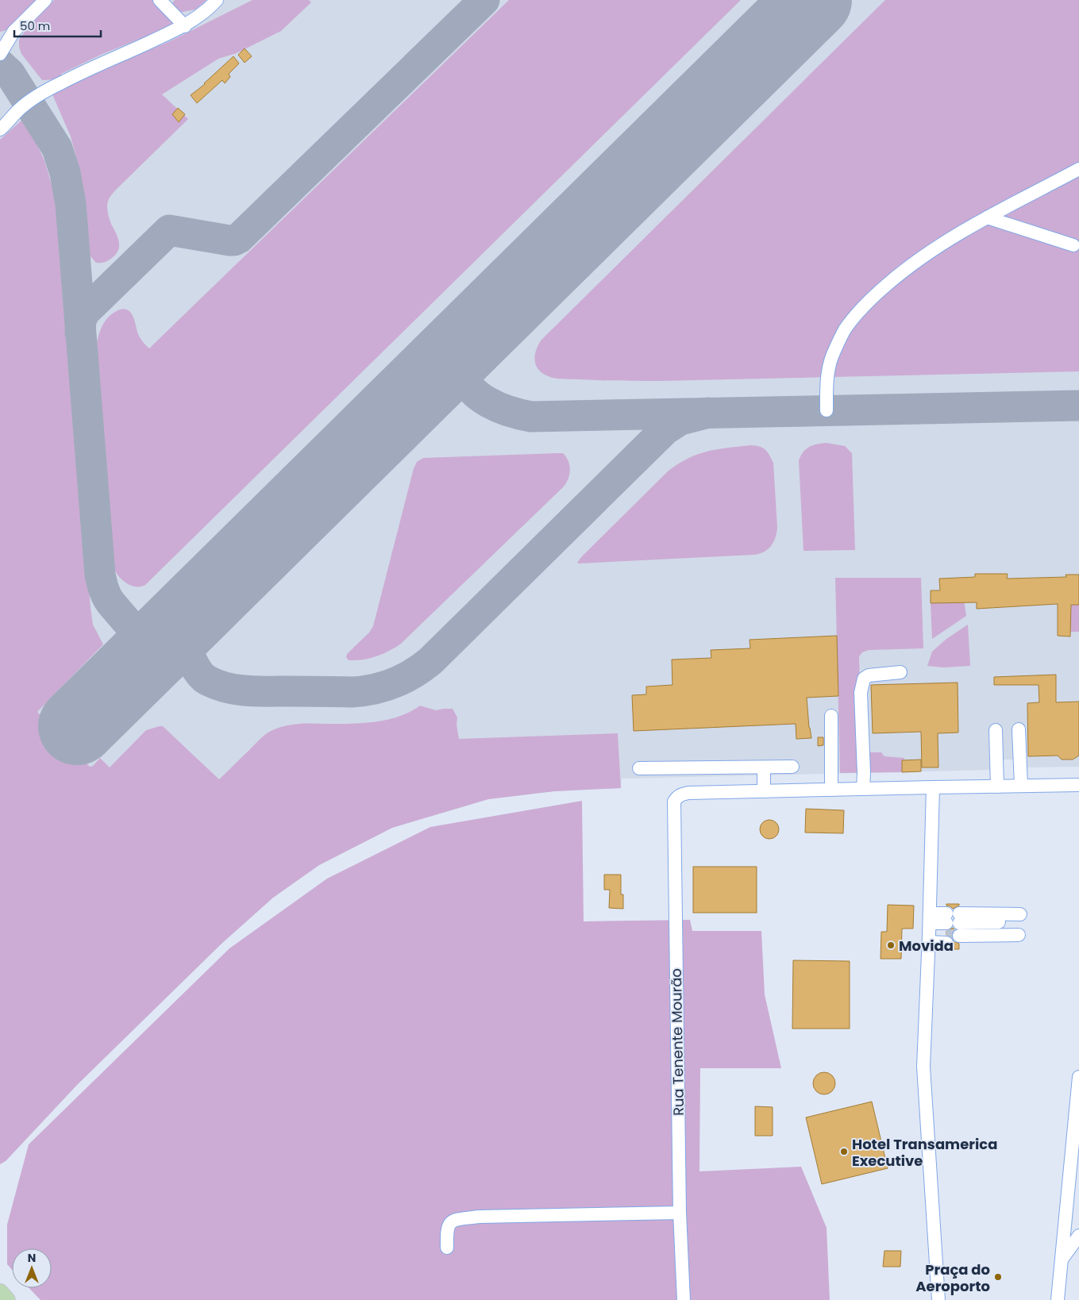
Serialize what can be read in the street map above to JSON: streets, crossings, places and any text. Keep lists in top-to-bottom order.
{
  "streets": {
    "street": ["Rua Tenente Mourão"]
  },
  "places": ["Movida", "Hotel Transamerica Executive", "Praça do Aeroporto"],
  "scale_bar": "50 m",
  "north": "top"
}
